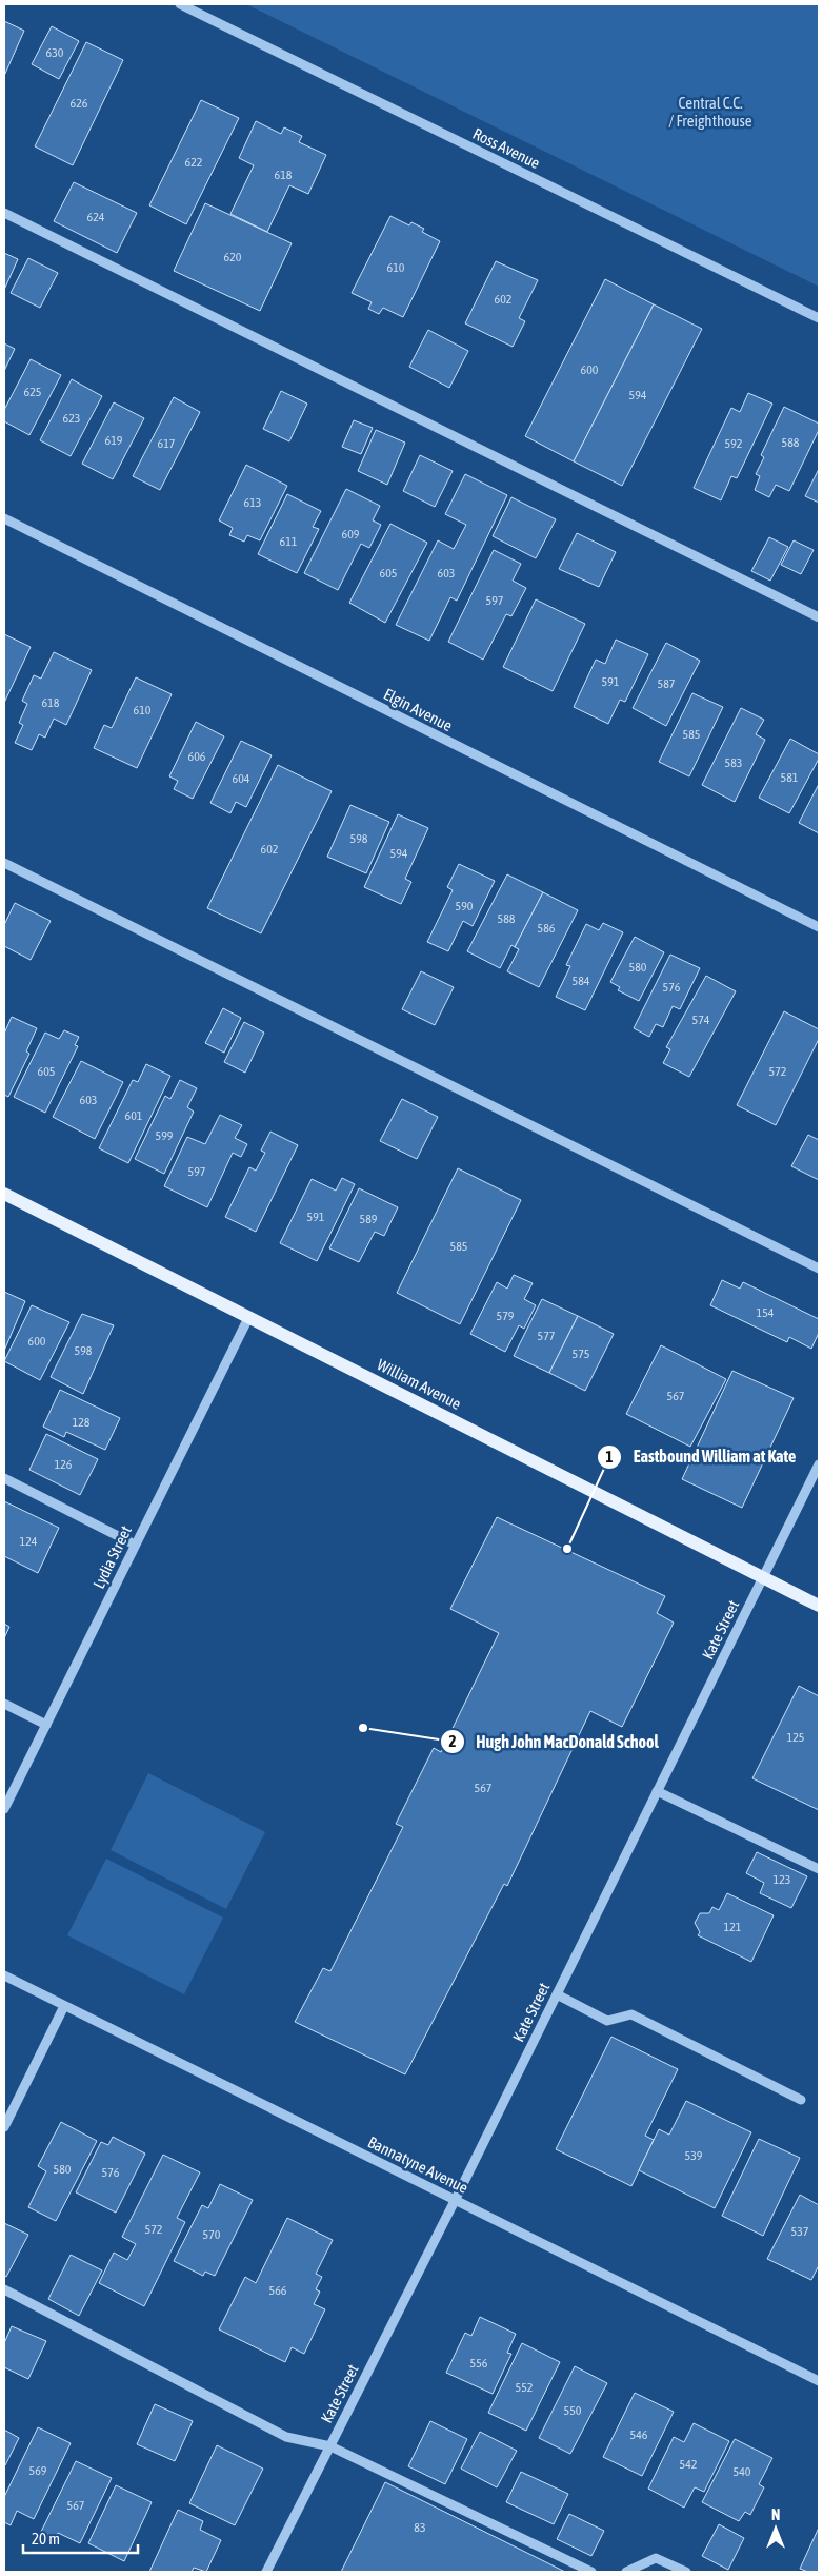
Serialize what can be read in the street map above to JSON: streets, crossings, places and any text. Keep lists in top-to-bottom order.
{
  "streets": {
    "main road": ["William Avenue"],
    "street": [
      "Ross Avenue",
      "Elgin Avenue",
      "Lydia Street",
      "Kate Street",
      "Bannatyne Avenue"
    ]
  },
  "crossings": [
    ["William Avenue", "Lydia Street"],
    ["William Avenue", "Kate Street"],
    ["Kate Street", "Bannatyne Avenue"]
  ],
  "parks": ["Central C.C. / Freighthouse"],
  "places": ["Eastbound William at Kate", "Hugh John MacDonald School"],
  "house_numbers": [
    "630",
    "626",
    "622",
    "618",
    "624",
    "620",
    "610",
    "602",
    "600",
    "625",
    "594",
    "623",
    "619",
    "588",
    "617",
    "592",
    "613",
    "609",
    "611",
    "605",
    "603",
    "597",
    "591",
    "587",
    "618",
    "610",
    "585",
    "606",
    "583",
    "581",
    "604",
    "598",
    "602",
    "594",
    "590",
    "588",
    "586",
    "580",
    "584",
    "576",
    "574",
    "605",
    "572",
    "603",
    "601",
    "599",
    "597",
    "591",
    "589",
    "585",
    "154",
    "579",
    "577",
    "600",
    "598",
    "575",
    "567",
    "128",
    "126",
    "124",
    "125",
    "567",
    "123",
    "121",
    "539",
    "580",
    "576",
    "572",
    "537",
    "570",
    "566",
    "556",
    "552",
    "550",
    "546",
    "542",
    "569",
    "540",
    "567",
    "83"
  ],
  "scale_bar": "20 m",
  "north": "top"
}
